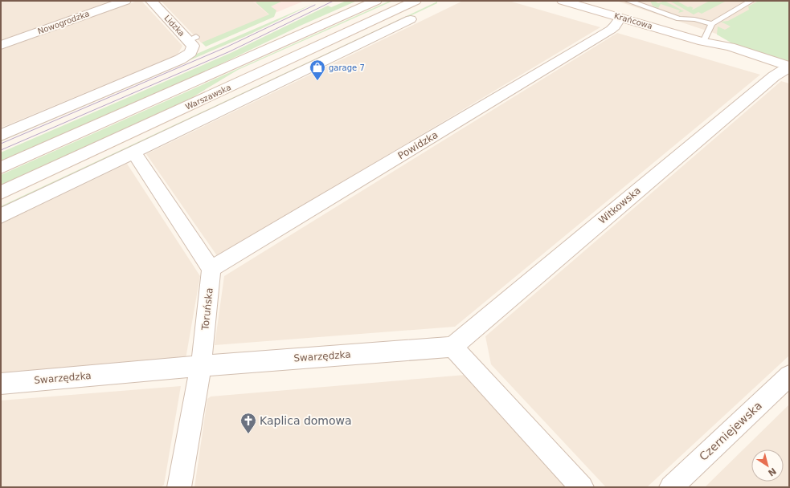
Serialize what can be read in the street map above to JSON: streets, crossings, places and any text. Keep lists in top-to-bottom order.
{
  "streets": {
    "street": [
      "Krańcowa",
      "Nowogrodzka",
      "Lidzka",
      "Warszawska",
      "Powidzka",
      "Witkowska",
      "Toruńska",
      "Swarzędzka",
      "Czerniejewska"
    ]
  },
  "crossings": [
    ["Krańcowa", "Powidzka"],
    ["Krańcowa", "Witkowska"],
    ["Powidzka", "Toruńska"],
    ["Witkowska", "Swarzędzka"],
    ["Toruńska", "Swarzędzka"]
  ],
  "places": {
    "shop": ["garage 7"],
    "church": ["Kaplica domowa"]
  },
  "north": "bottom right"
}
